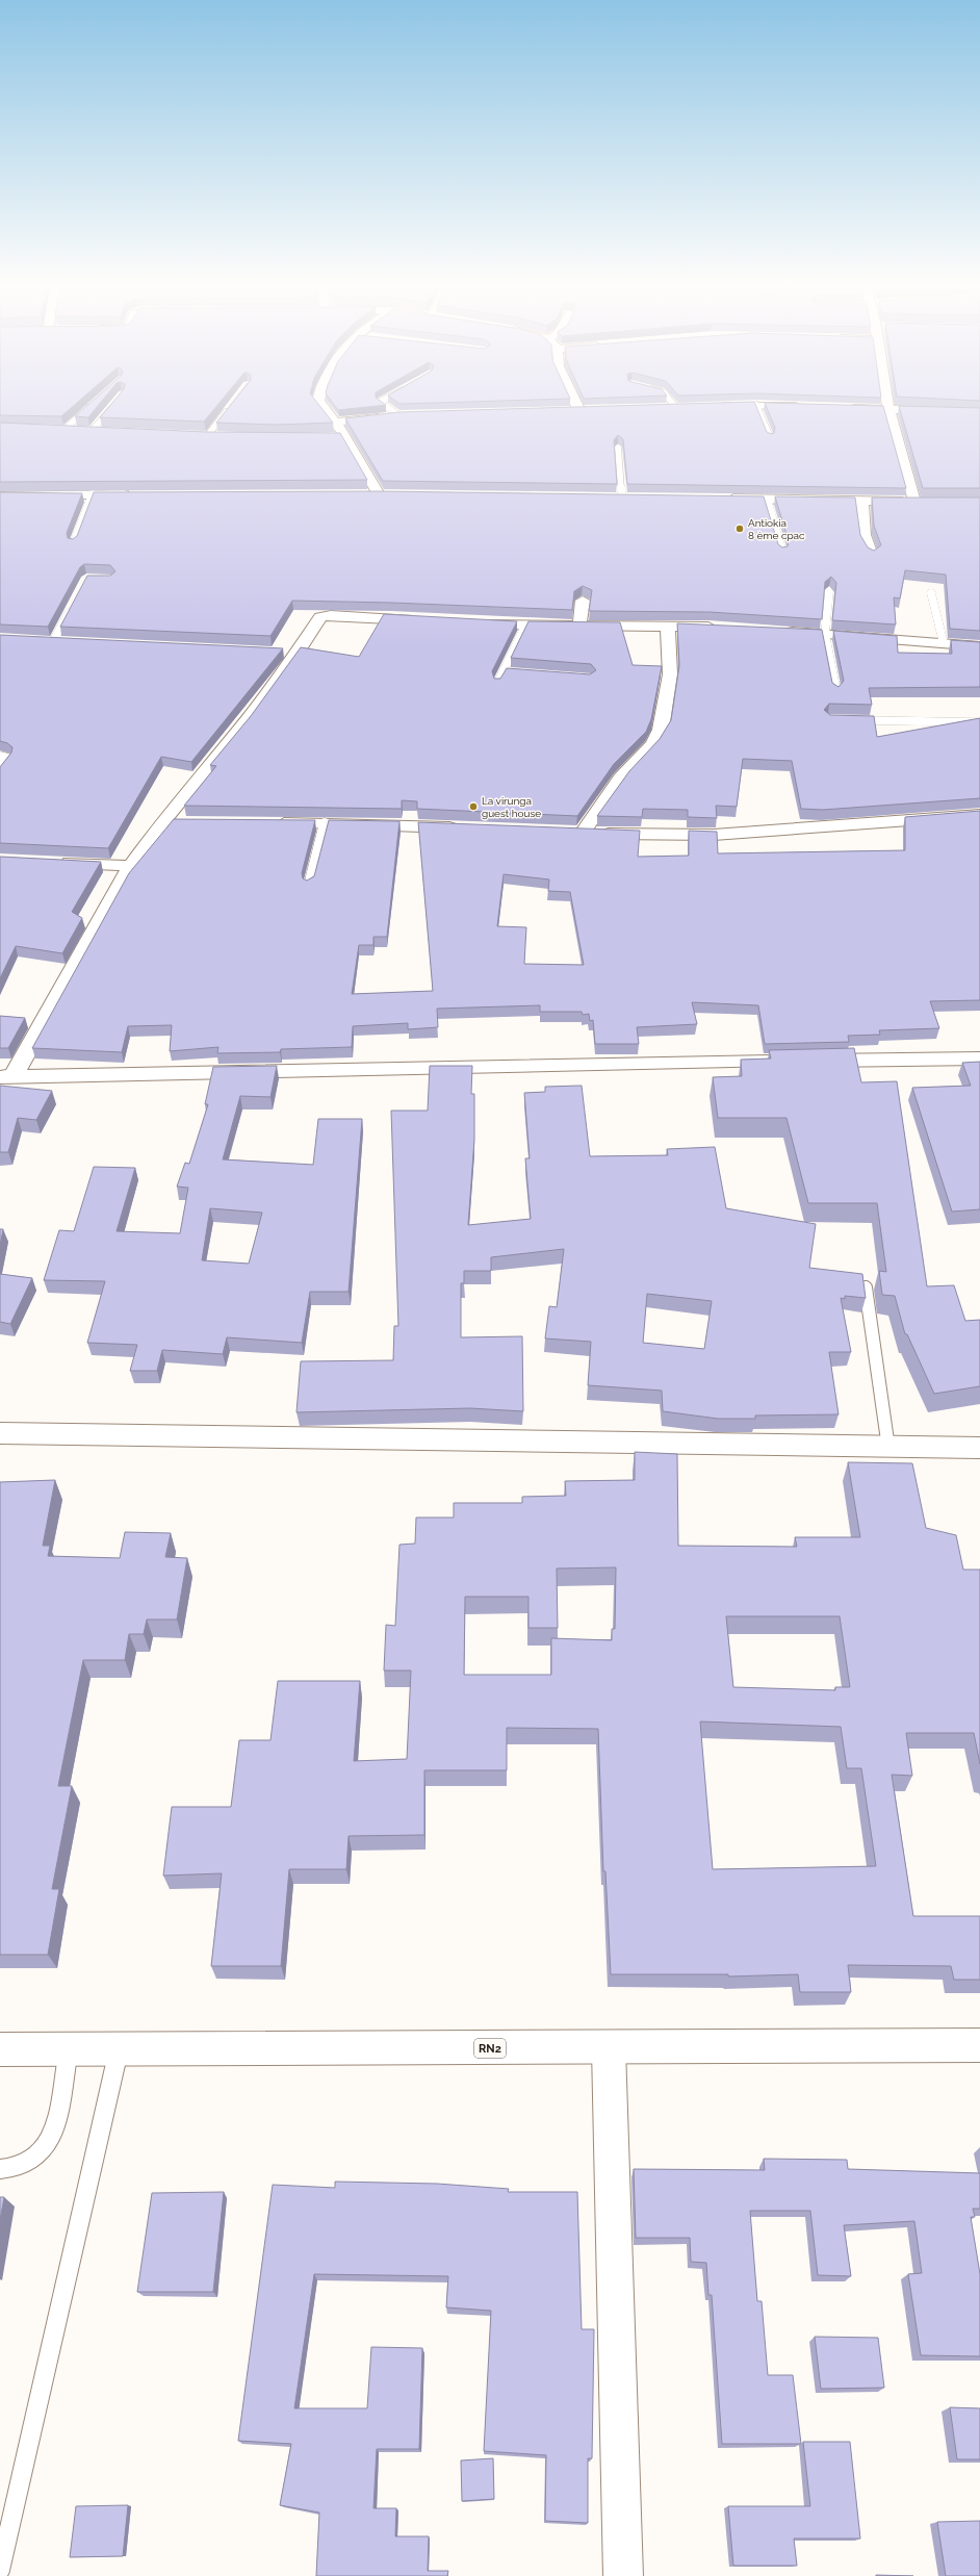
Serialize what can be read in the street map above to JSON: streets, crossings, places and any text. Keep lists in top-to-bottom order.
{
  "streets": {
    "main road": ["RN2"]
  },
  "places": ["Antiokia 8 ème cpac", "La virunga guest house"]
}
